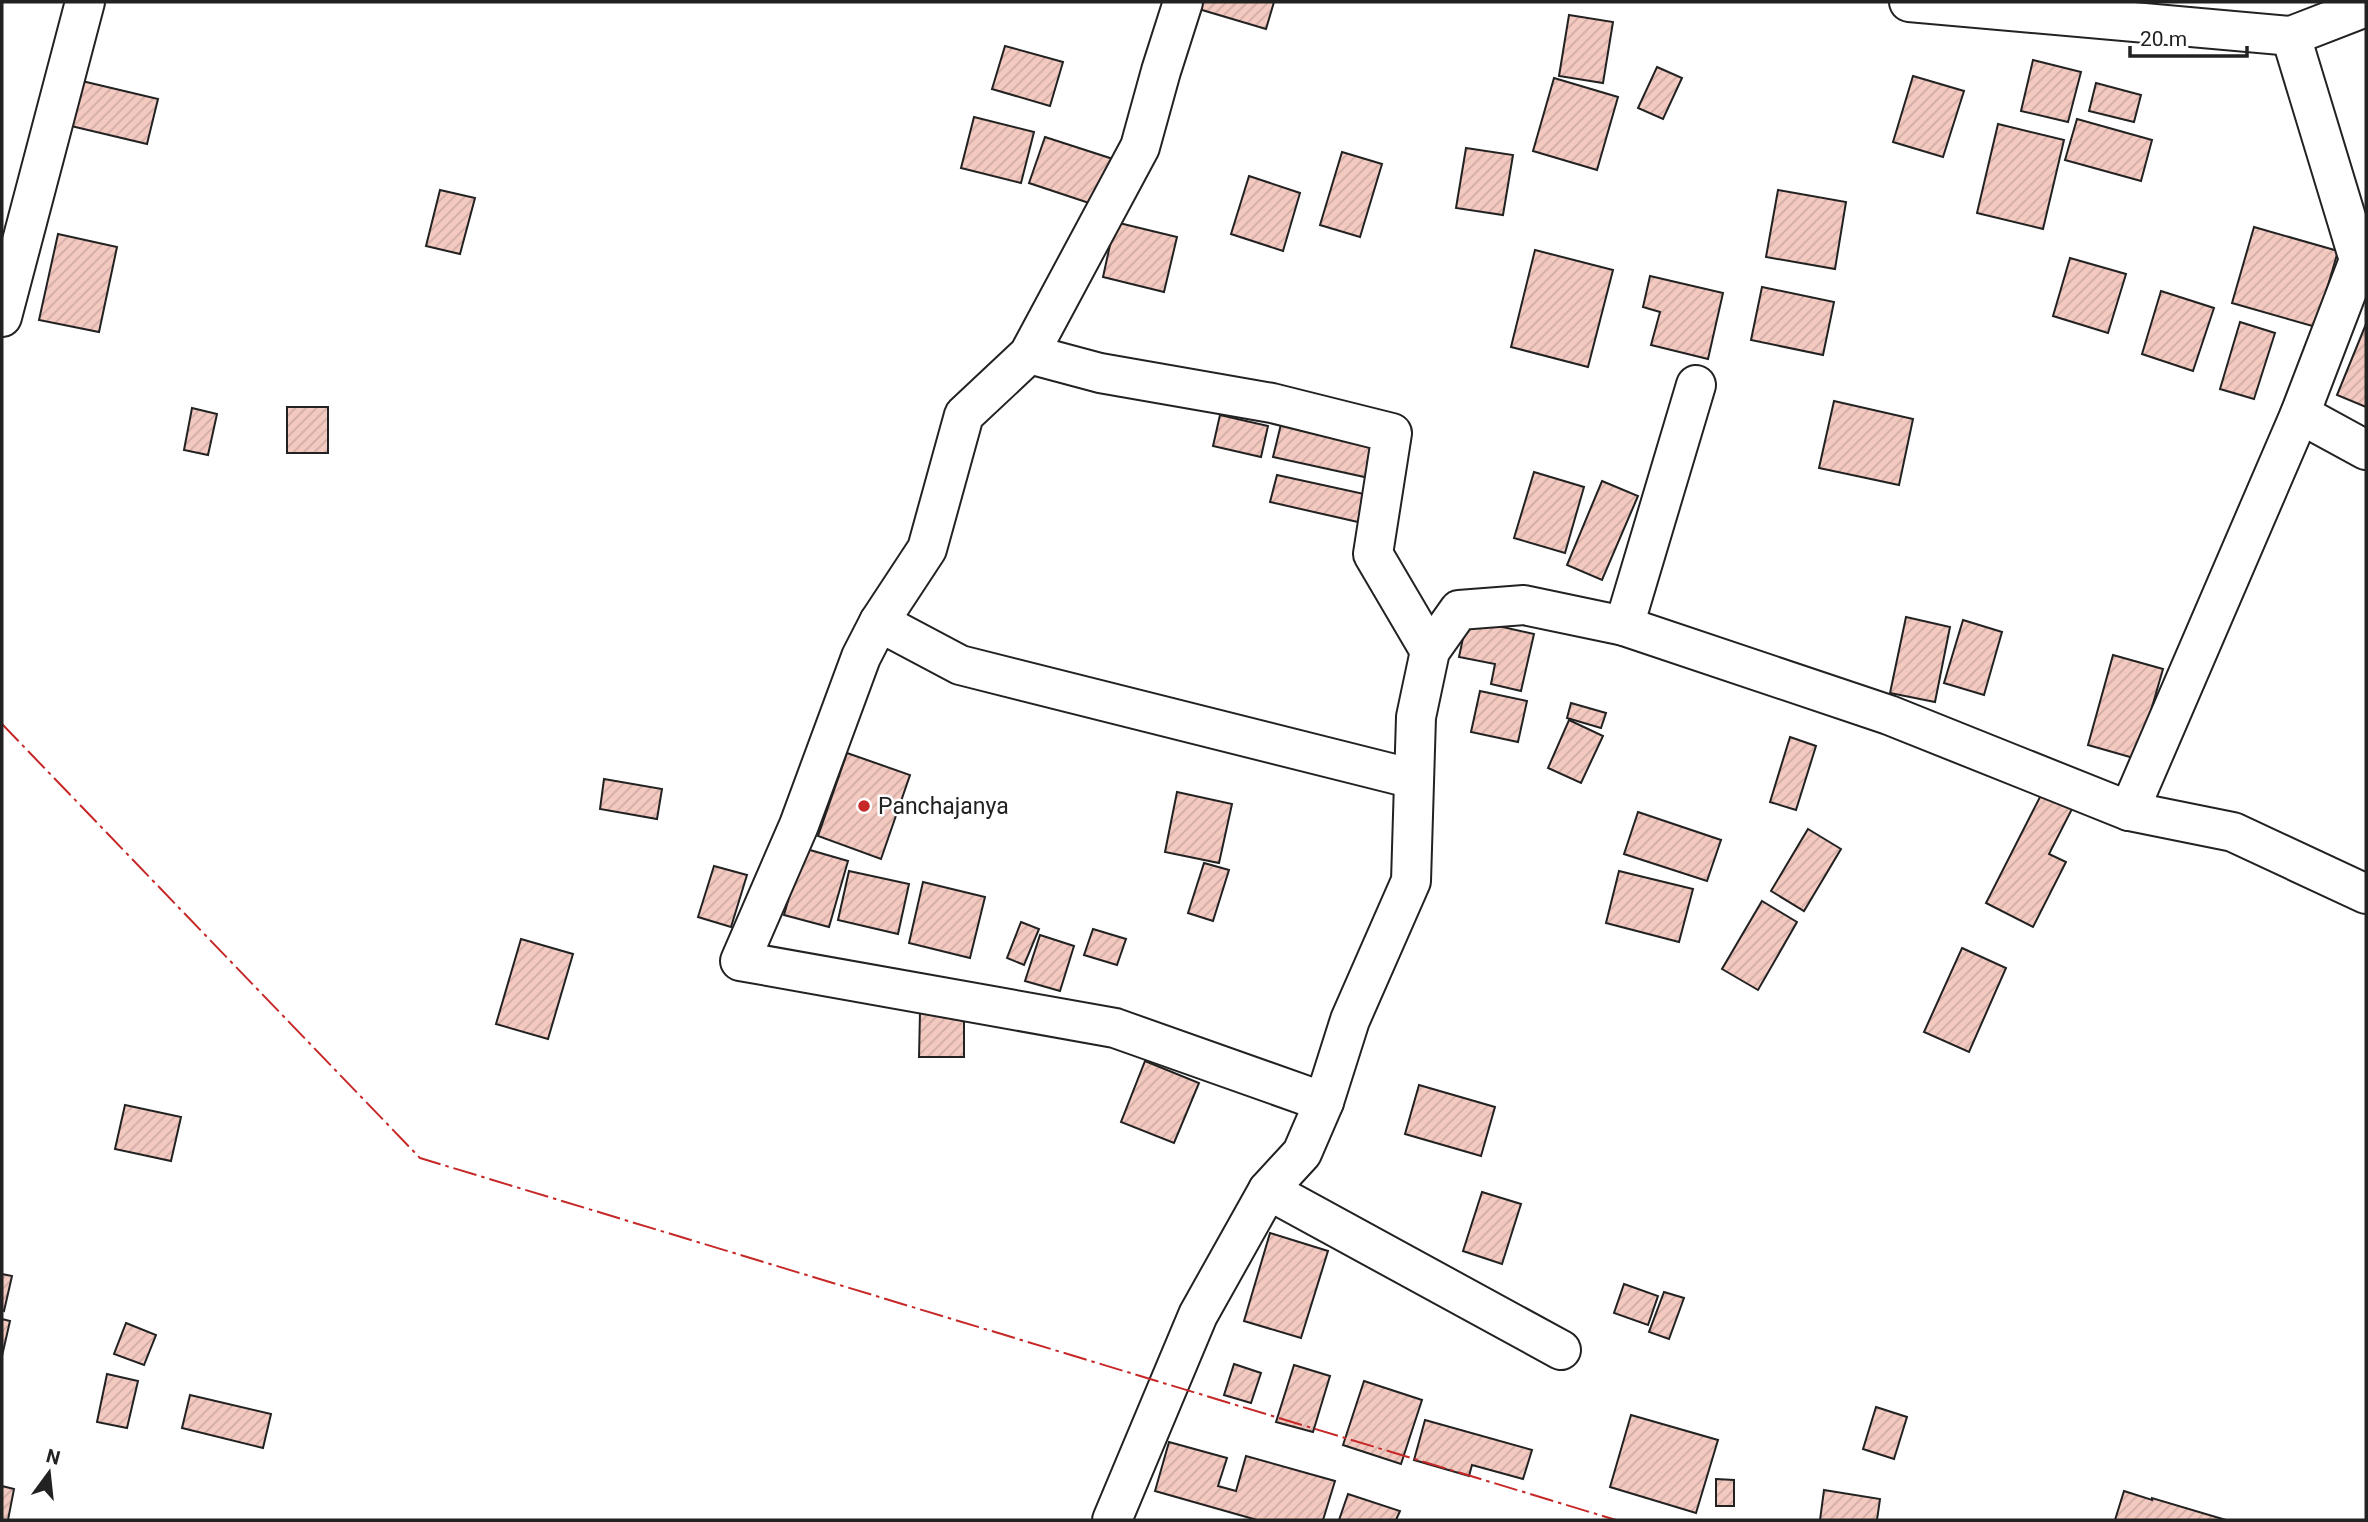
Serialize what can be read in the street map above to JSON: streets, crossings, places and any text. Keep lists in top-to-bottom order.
{
  "places": ["Panchajanya"],
  "scale_bar": "20 m",
  "north": "top"
}
